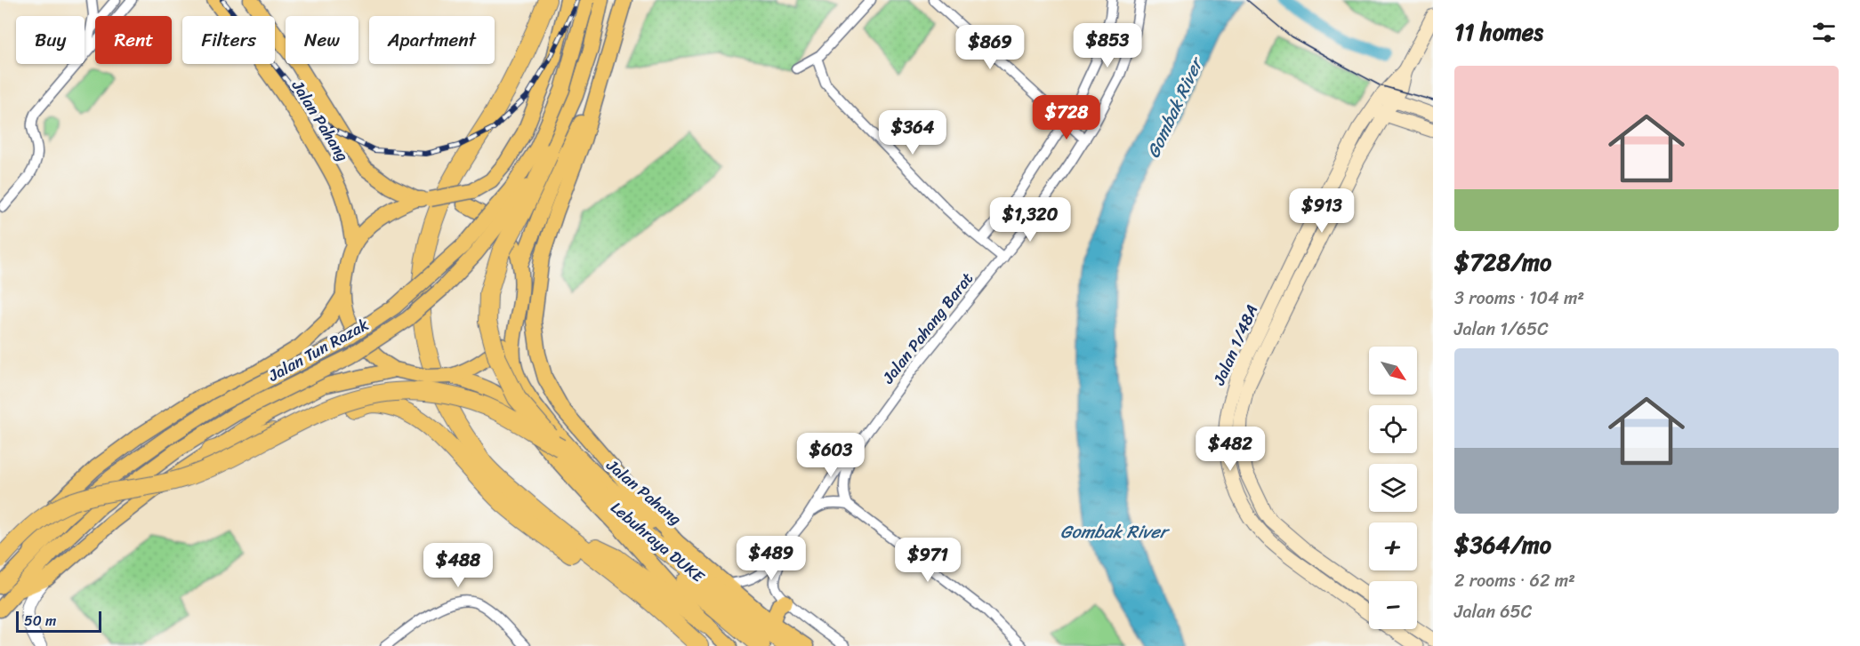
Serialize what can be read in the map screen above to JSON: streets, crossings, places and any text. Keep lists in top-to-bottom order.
{
  "streets": {
    "highway": ["Lebuhraya DUKE"],
    "main road": ["Jalan Pahang", "Jalan 1/48A", "Jalan Tun Razak"],
    "street": ["Jalan Pahang Barat"]
  },
  "crossings": [
    ["Jalan Pahang", "Jalan Pahang Barat"],
    ["Jalan Pahang", "Jalan Tun Razak"],
    ["Jalan Tun Razak", "Lebuhraya DUKE"]
  ],
  "water": ["Gombak River"],
  "scale_bar": "50 m",
  "north": "bottom right",
  "page": {
    "heading": "11 homes",
    "chip": [
      "Buy",
      "Rent",
      "Filters",
      "New",
      "Apartment"
    ],
    "price": [
      "$853",
      "$869",
      "$728",
      "$364",
      "$913",
      "$1,320",
      "$482",
      "$603",
      "$489",
      "$971",
      "$488"
    ],
    "list": [
      {
        "name": "$728/mo",
        "note": "3 rooms · 104 m² · Jalan 1/65C"
      },
      {
        "name": "$364/mo",
        "note": "2 rooms · 62 m² · Jalan 65C"
      }
    ],
    "map_buttons": ["+", "−"],
    "scale": "50 m"
  }
}
